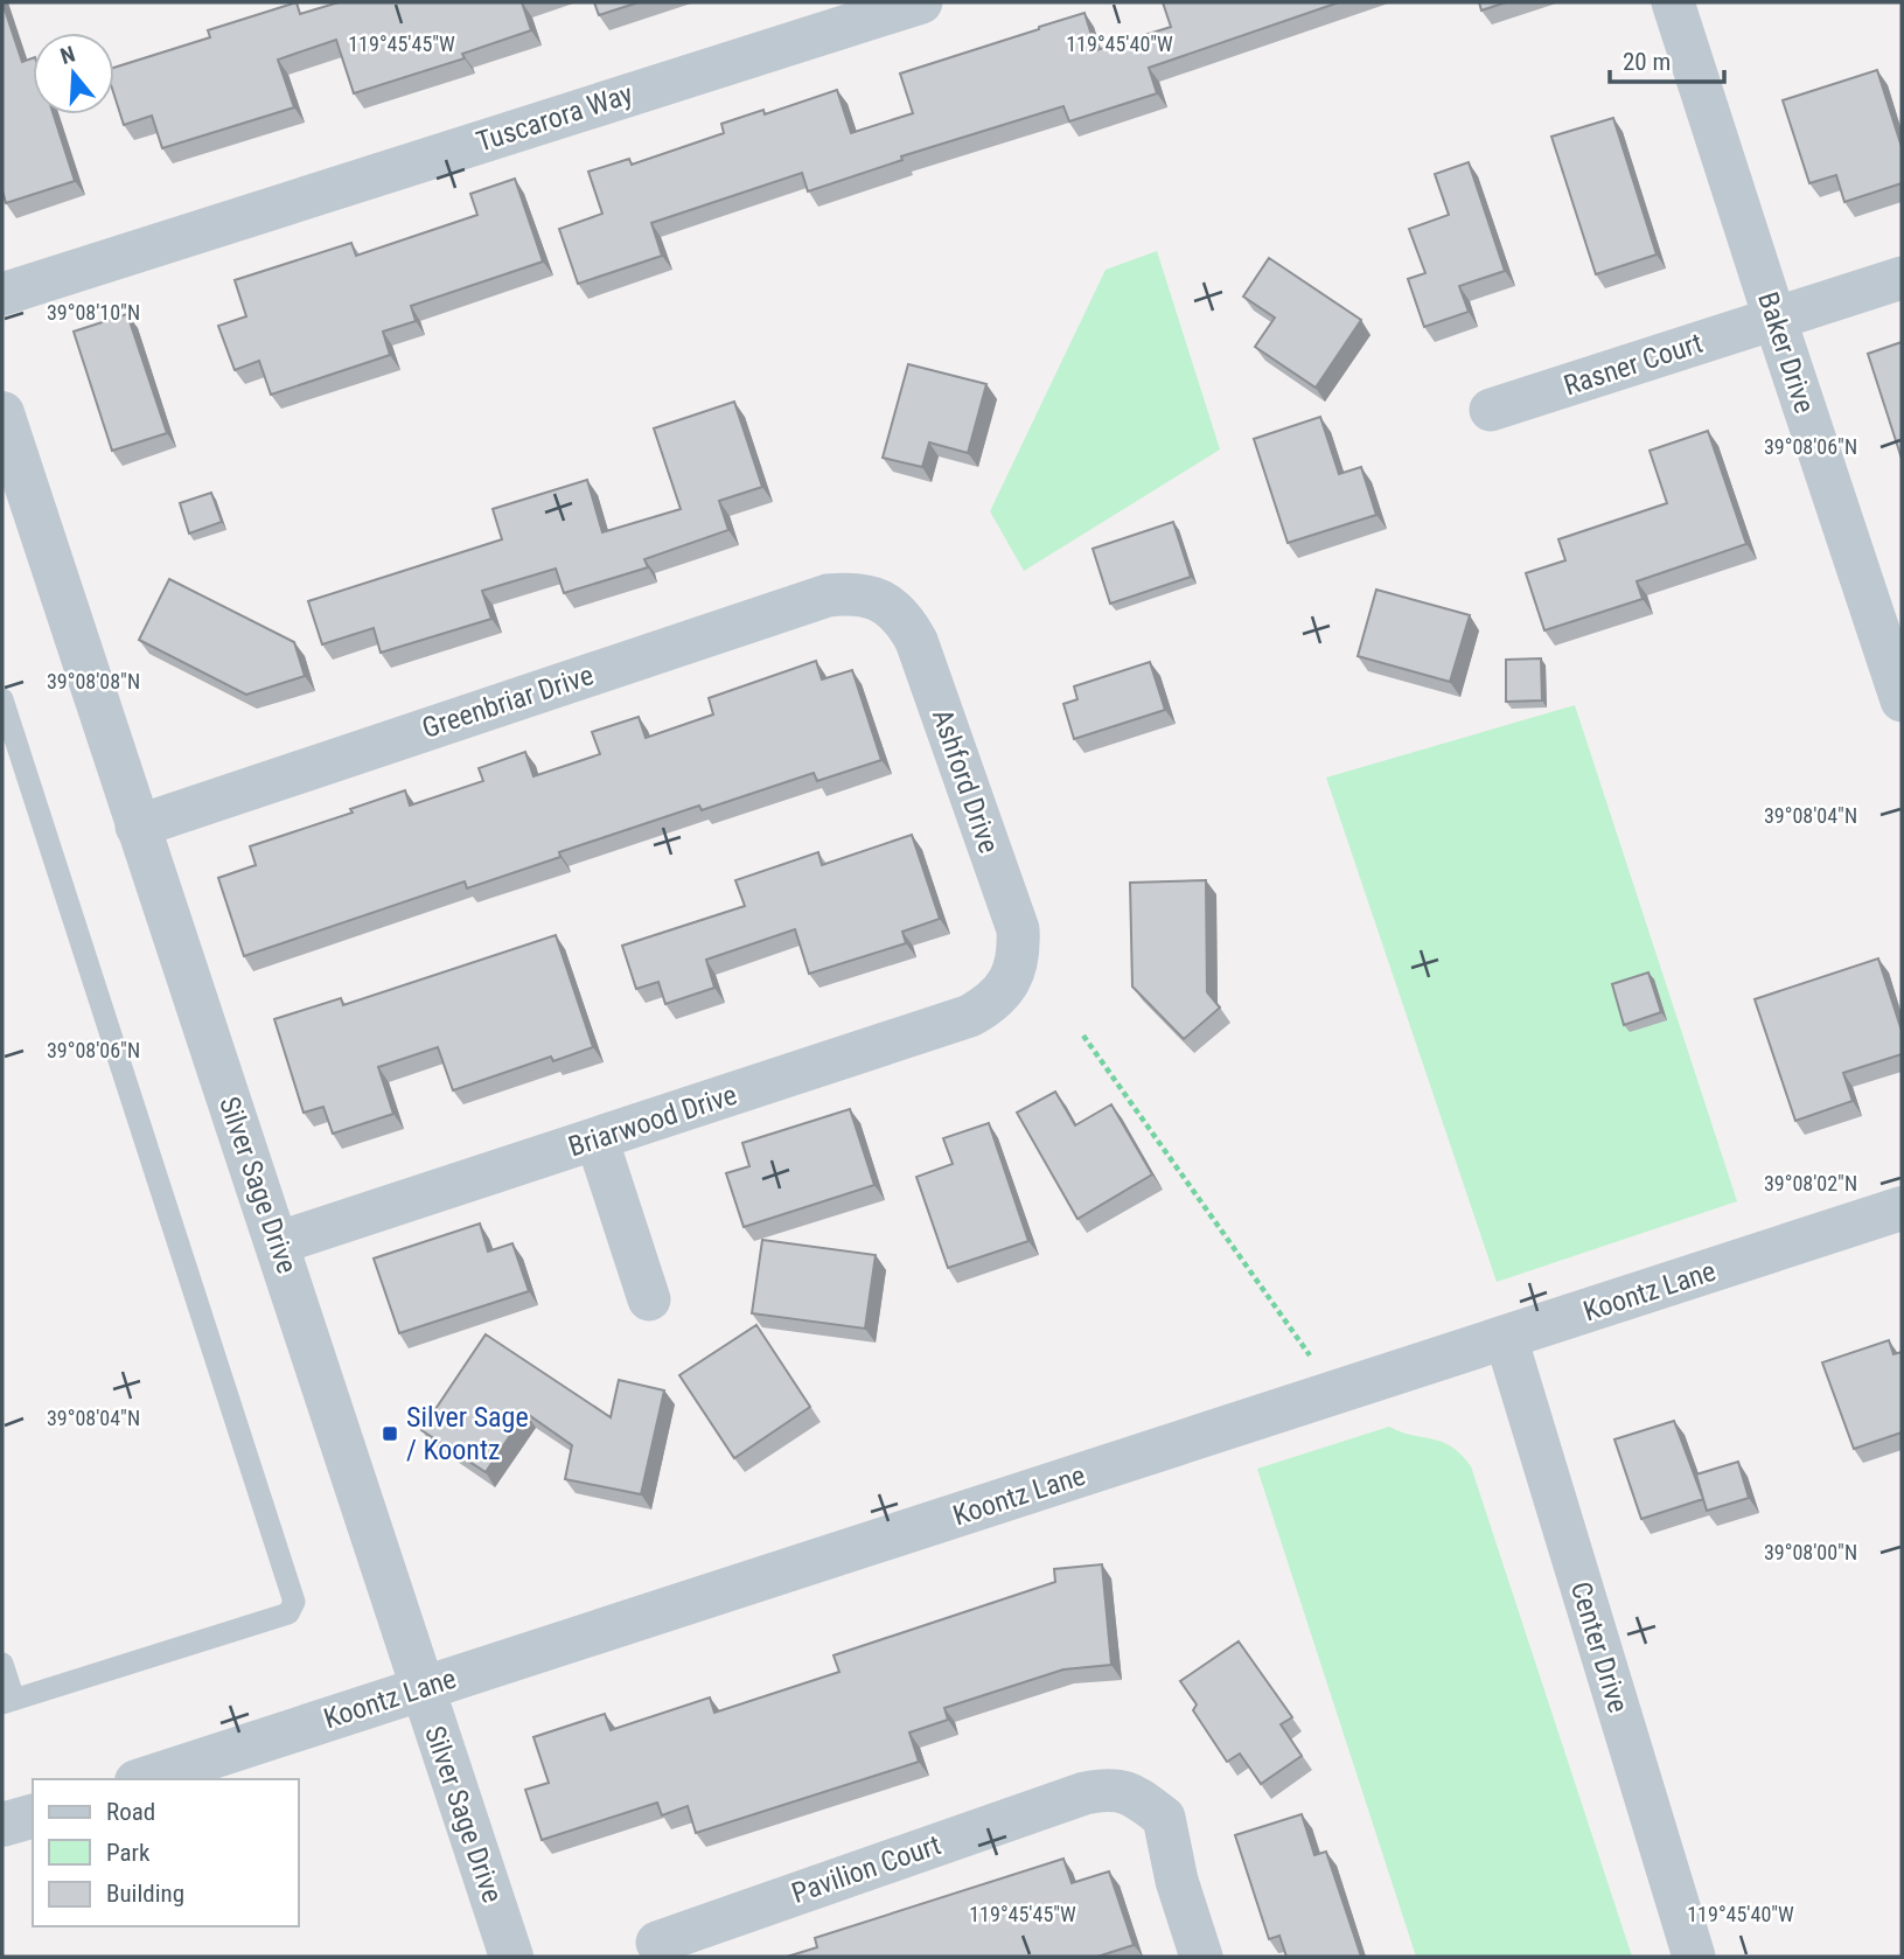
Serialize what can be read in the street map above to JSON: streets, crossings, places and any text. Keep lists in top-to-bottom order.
{
  "streets": {
    "street": [
      "Tuscarora Way",
      "Baker Drive",
      "Rasner Court",
      "Greenbriar Drive",
      "Ashford Drive",
      "Briarwood Drive",
      "Silver Sage Drive",
      "Koontz Lane",
      "Center Drive",
      "Pavilion Court"
    ]
  },
  "crossings": [
    ["Baker Drive", "Rasner Court"],
    ["Greenbriar Drive", "Ashford Drive"],
    ["Greenbriar Drive", "Silver Sage Drive"],
    ["Ashford Drive", "Briarwood Drive"],
    ["Briarwood Drive", "Silver Sage Drive"],
    ["Silver Sage Drive", "Koontz Lane"],
    ["Koontz Lane", "Center Drive"]
  ],
  "places": {
    "transit": ["Silver Sage / Koontz"]
  },
  "legend": ["Road", "Park", "Building"],
  "scale_bar": "20 m",
  "north": "top",
  "coordinates": [
    "119°45'45\"W",
    "119°45'40\"W",
    "39°08'10\"N",
    "39°08'06\"N",
    "39°08'08\"N",
    "39°08'04\"N",
    "39°08'02\"N",
    "39°08'00\"N"
  ]
}
